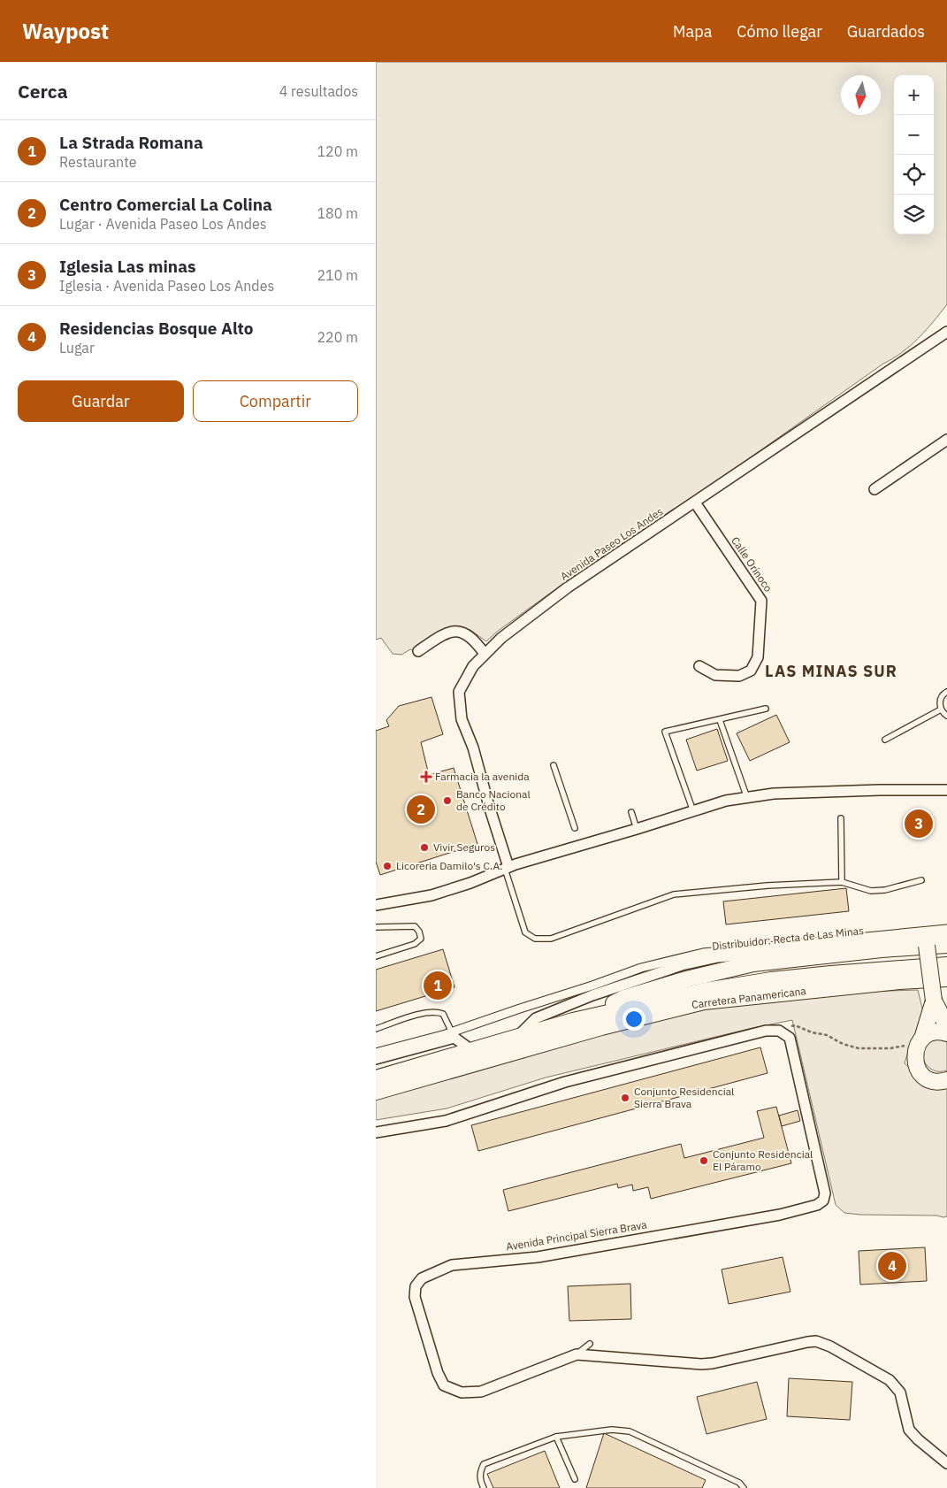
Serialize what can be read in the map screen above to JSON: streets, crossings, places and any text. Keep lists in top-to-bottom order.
{
  "streets": {
    "main road": ["Carretera Panamericana"],
    "street": [
      "Avenida Paseo Los Andes",
      "Calle Orinoco",
      "Distribuidor: Recta de Las Minas",
      "Avenida Principal Sierra Brava"
    ]
  },
  "crossings": [
    ["Avenida Paseo Los Andes", "Calle Orinoco"],
    ["Distribuidor: Recta de Las Minas", "Carretera Panamericana"]
  ],
  "districts": ["LAS MINAS SUR"],
  "places": {
    "health": ["Farmacia la avenida"],
    "other": [
      "Banco Nacional de Crédito",
      "Vivir Seguros",
      "Licoreria Damilo's C.A.",
      "Conjunto Residencial Sierra Brava",
      "Conjunto Residencial El Páramo"
    ]
  },
  "north": "bottom",
  "page": {
    "header": "Waypost",
    "nav": ["Mapa", "Cómo llegar", "Guardados"],
    "heading": ["Cerca", "4 resultados"],
    "map_buttons": ["+", "−"],
    "list": [
      {
        "mark": "1",
        "name": "La Strada Romana",
        "note": "Restaurante",
        "value": "120 m"
      },
      {
        "mark": "2",
        "name": "Centro Comercial La Colina",
        "note": "Lugar · Avenida Paseo Los Andes",
        "value": "180 m"
      },
      {
        "mark": "3",
        "name": "Iglesia Las minas",
        "note": "Iglesia · Avenida Paseo Los Andes",
        "value": "210 m"
      },
      {
        "mark": "4",
        "name": "Residencias Bosque Alto",
        "note": "Lugar",
        "value": "220 m"
      }
    ],
    "buttons": ["Guardar", "Compartir"],
    "pins": [
      "2",
      "3",
      "1",
      "4"
    ]
  }
}
